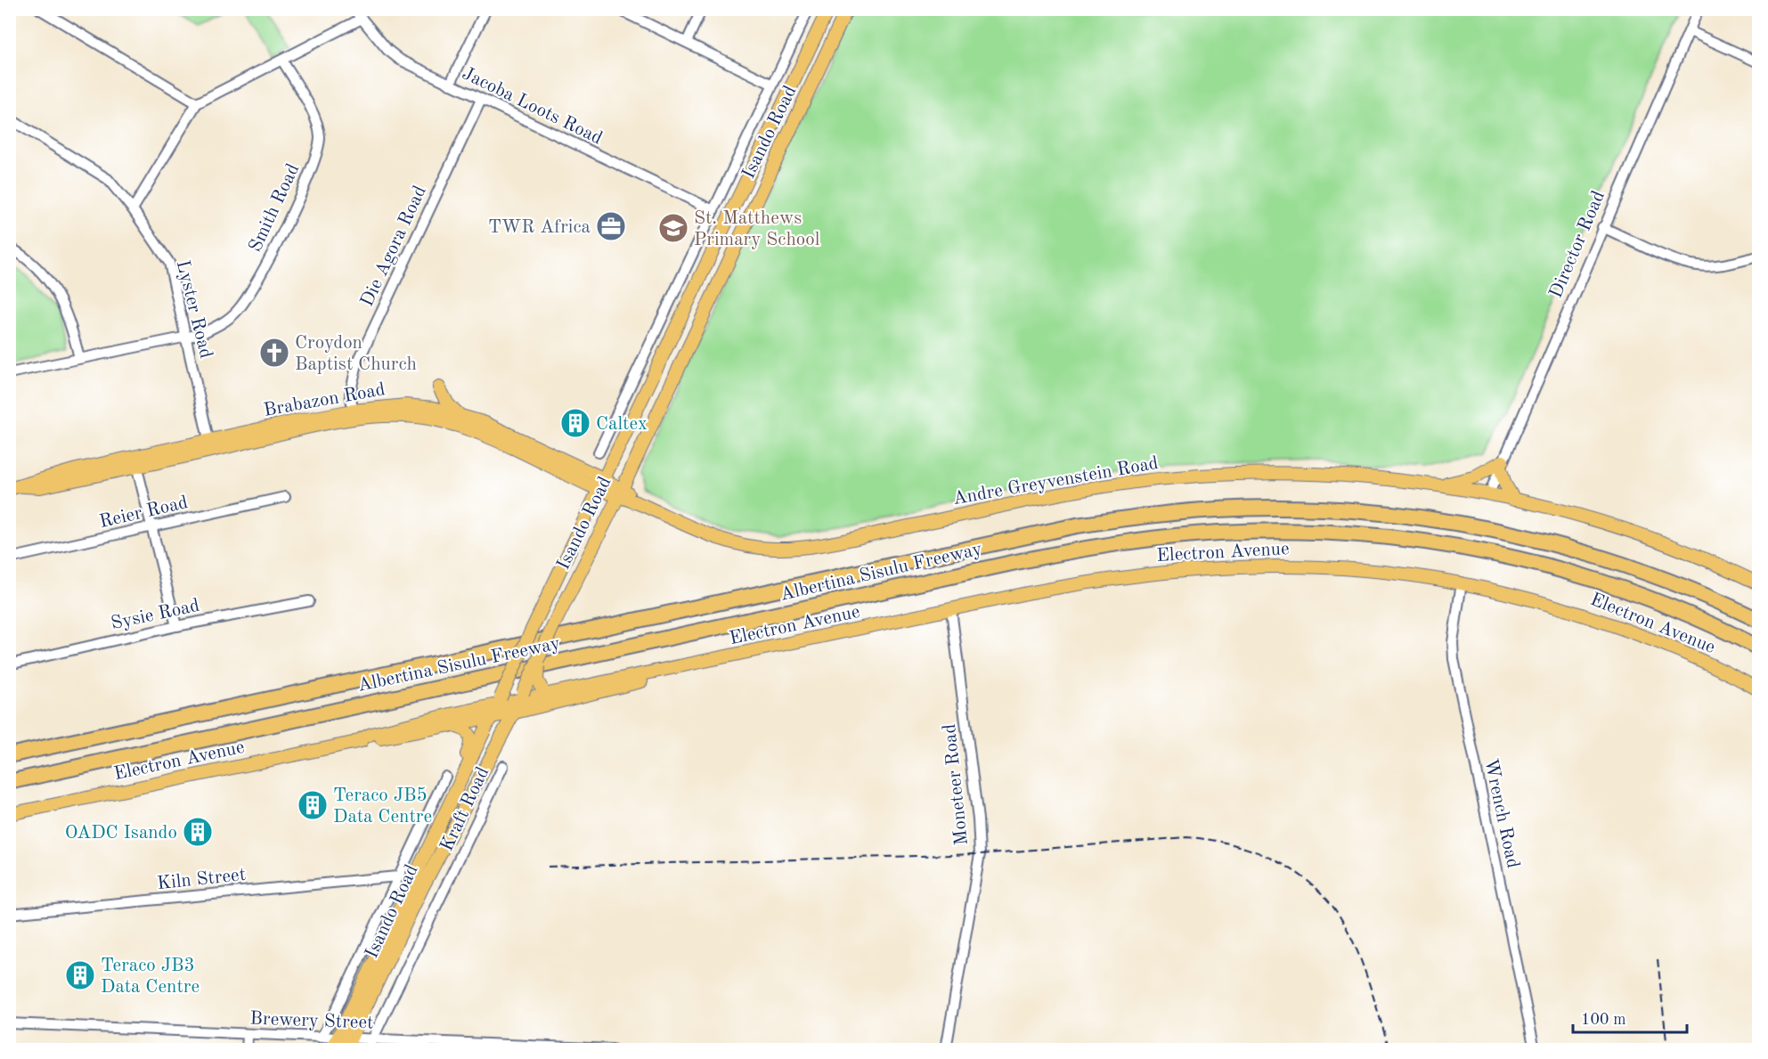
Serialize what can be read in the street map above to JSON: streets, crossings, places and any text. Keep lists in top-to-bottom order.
{
  "streets": {
    "highway": ["Albertina Sisulu Freeway"],
    "main road": [
      "Isando Road",
      "Brabazon Road",
      "Andre Greyvenstein Road",
      "Electron Avenue"
    ],
    "street": [
      "Jacoba Loots Road",
      "Smith Road",
      "Director Road",
      "Die Agora Road",
      "Lyster Road",
      "Reier Road",
      "Sysie Road",
      "Moneteer Road",
      "Kraft Road",
      "Wrench Road",
      "Kiln Street",
      "Brewery Street"
    ]
  },
  "crossings": [
    ["Jacoba Loots Road", "Isando Road"],
    ["Jacoba Loots Road", "Die Agora Road"],
    ["Isando Road", "Brabazon Road"],
    ["Isando Road", "Andre Greyvenstein Road"],
    ["Isando Road", "Electron Avenue"],
    ["Isando Road", "Brewery Street"],
    ["Smith Road", "Lyster Road"],
    ["Director Road", "Andre Greyvenstein Road"],
    ["Die Agora Road", "Brabazon Road"],
    ["Lyster Road", "Brabazon Road"],
    ["Brabazon Road", "Andre Greyvenstein Road"],
    ["Electron Avenue", "Moneteer Road"],
    ["Electron Avenue", "Wrench Road"],
    ["Kraft Road", "Brewery Street"]
  ],
  "places": {
    "office": ["TWR Africa"],
    "school or university": ["St. Matthews Primary School"],
    "church": ["Croydon Baptist Church"],
    "building": [
      "Caltex",
      "Teraco JB5 Data Centre",
      "OADC Isando",
      "Teraco JB3 Data Centre"
    ]
  },
  "scale_bar": "100 m"
}
